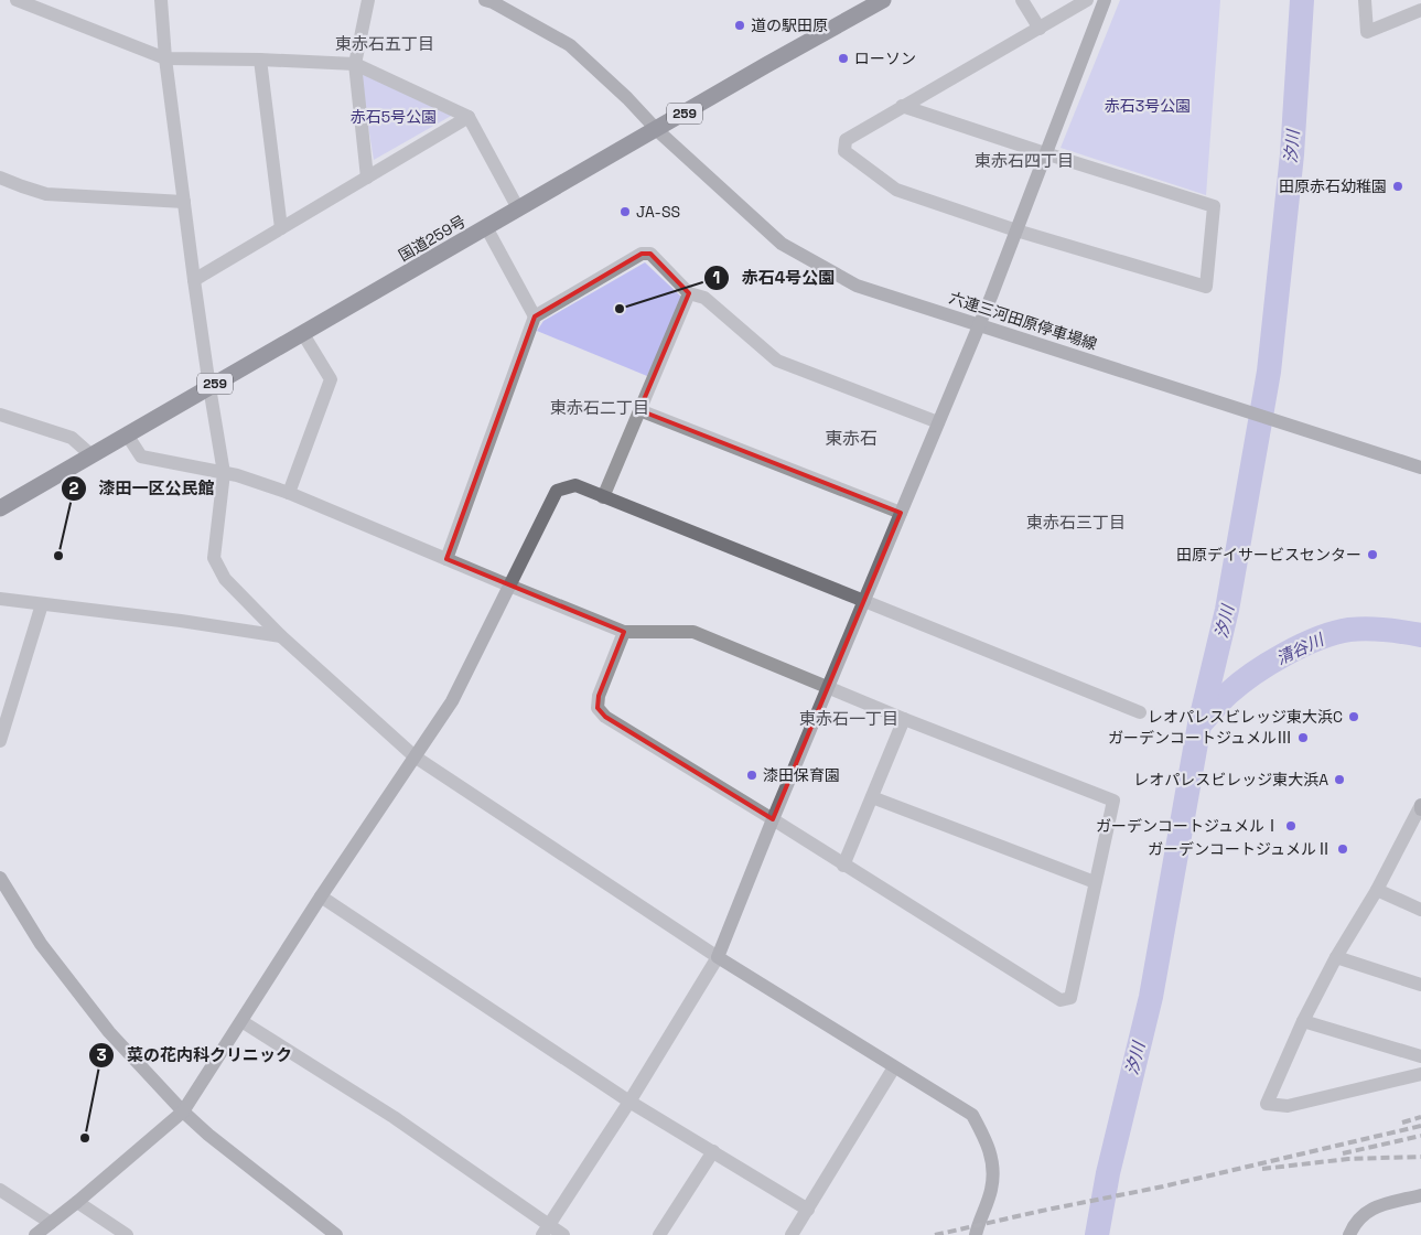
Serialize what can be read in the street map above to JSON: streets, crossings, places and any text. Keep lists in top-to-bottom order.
{
  "streets": {
    "highway": ["259", "国道259号"],
    "street": ["六連三河田原停車場線"]
  },
  "crossings": [
    ["国道259号", "六連三河田原停車場線"]
  ],
  "districts": [
    "東赤石五丁目",
    "東赤石四丁目",
    "東赤石二丁目",
    "東赤石",
    "東赤石三丁目",
    "東赤石一丁目"
  ],
  "water": ["汐川", "清谷川"],
  "parks": ["赤石3号公園", "赤石5号公園"],
  "places": [
    "道の駅田原",
    "ローソン",
    "田原赤石幼稚園",
    "JA-SS",
    "赤石4号公園",
    "田原デイサービスセンター",
    "漆田一区公民館",
    "レオパレスビレッジ東大浜C",
    "ガーデンコートジュメルⅢ",
    "漆田保育園",
    "レオパレスビレッジ東大浜A",
    "ガーデンコートジュメルⅠ",
    "ガーデンコートジュメルⅡ",
    "菜の花内科クリニック"
  ]
}
